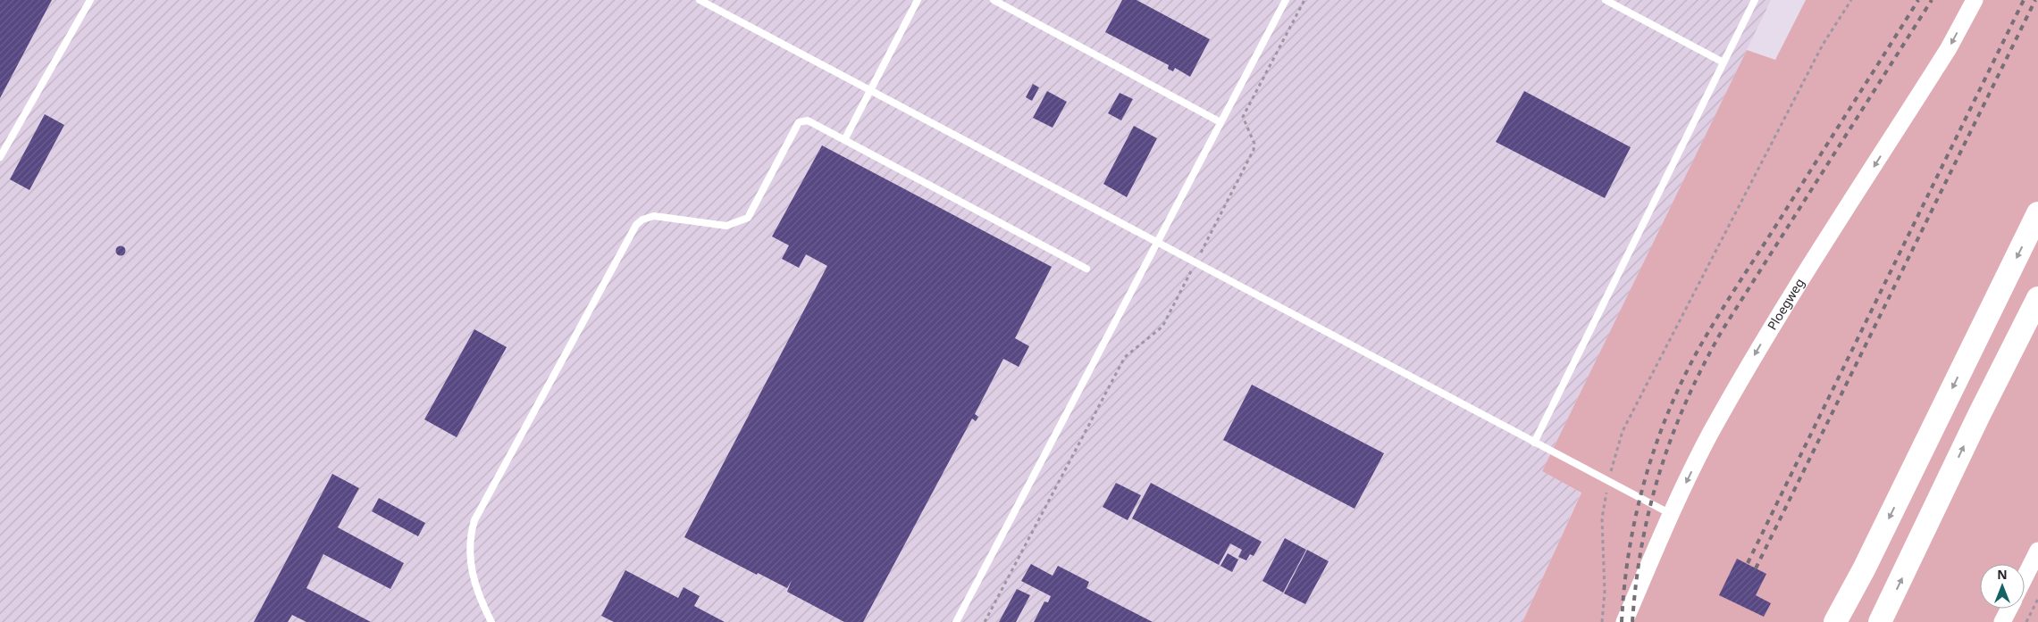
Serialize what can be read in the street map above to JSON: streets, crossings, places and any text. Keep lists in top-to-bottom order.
{
  "streets": {
    "street": ["Ploegweg"]
  },
  "one_way": ["Ploegweg"],
  "north": "top"
}
